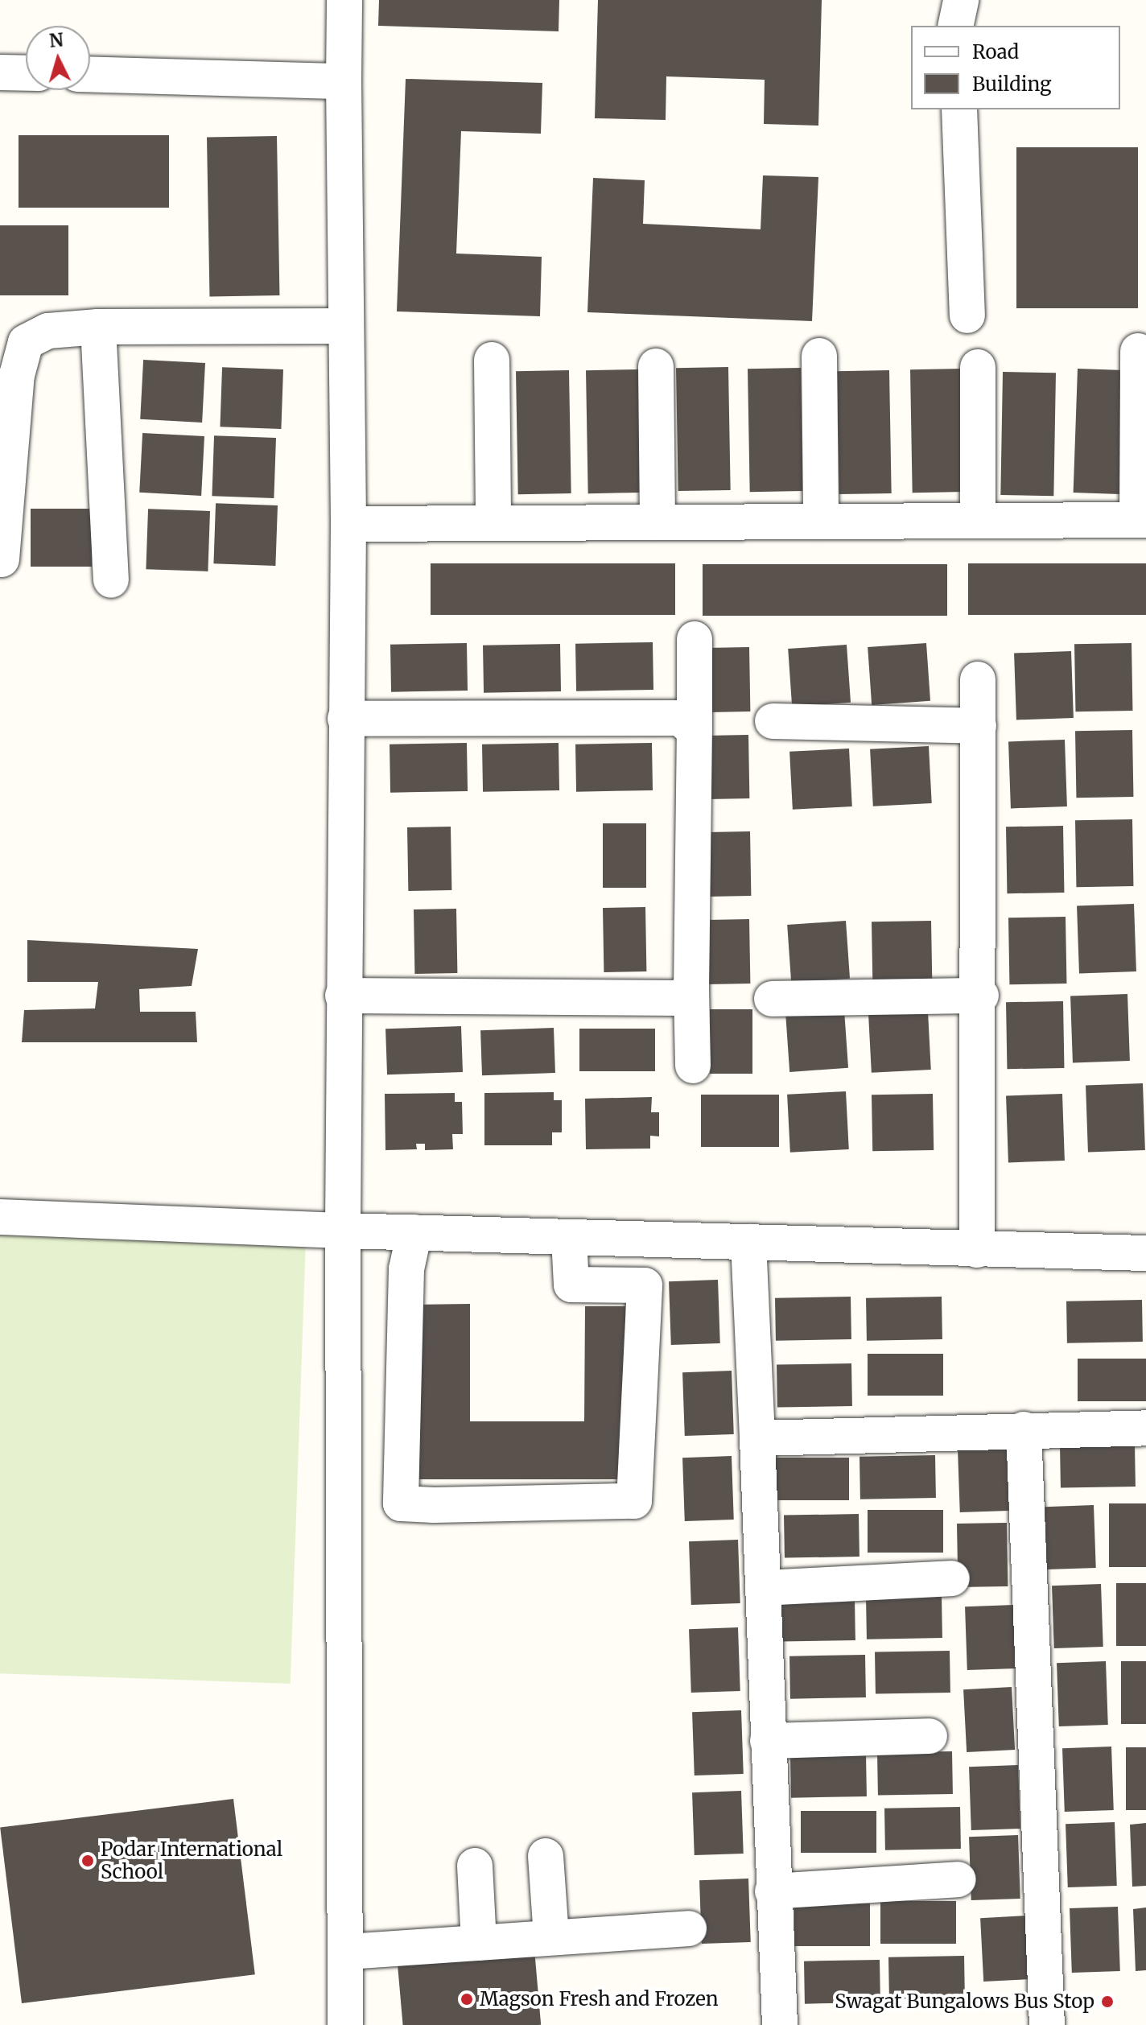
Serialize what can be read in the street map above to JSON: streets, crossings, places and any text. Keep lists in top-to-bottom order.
{
  "places": ["Podar International School", "Magson Fresh and Frozen", "Swagat Bungalows Bus Stop"],
  "legend": ["Road", "Building"],
  "north": "top"
}
